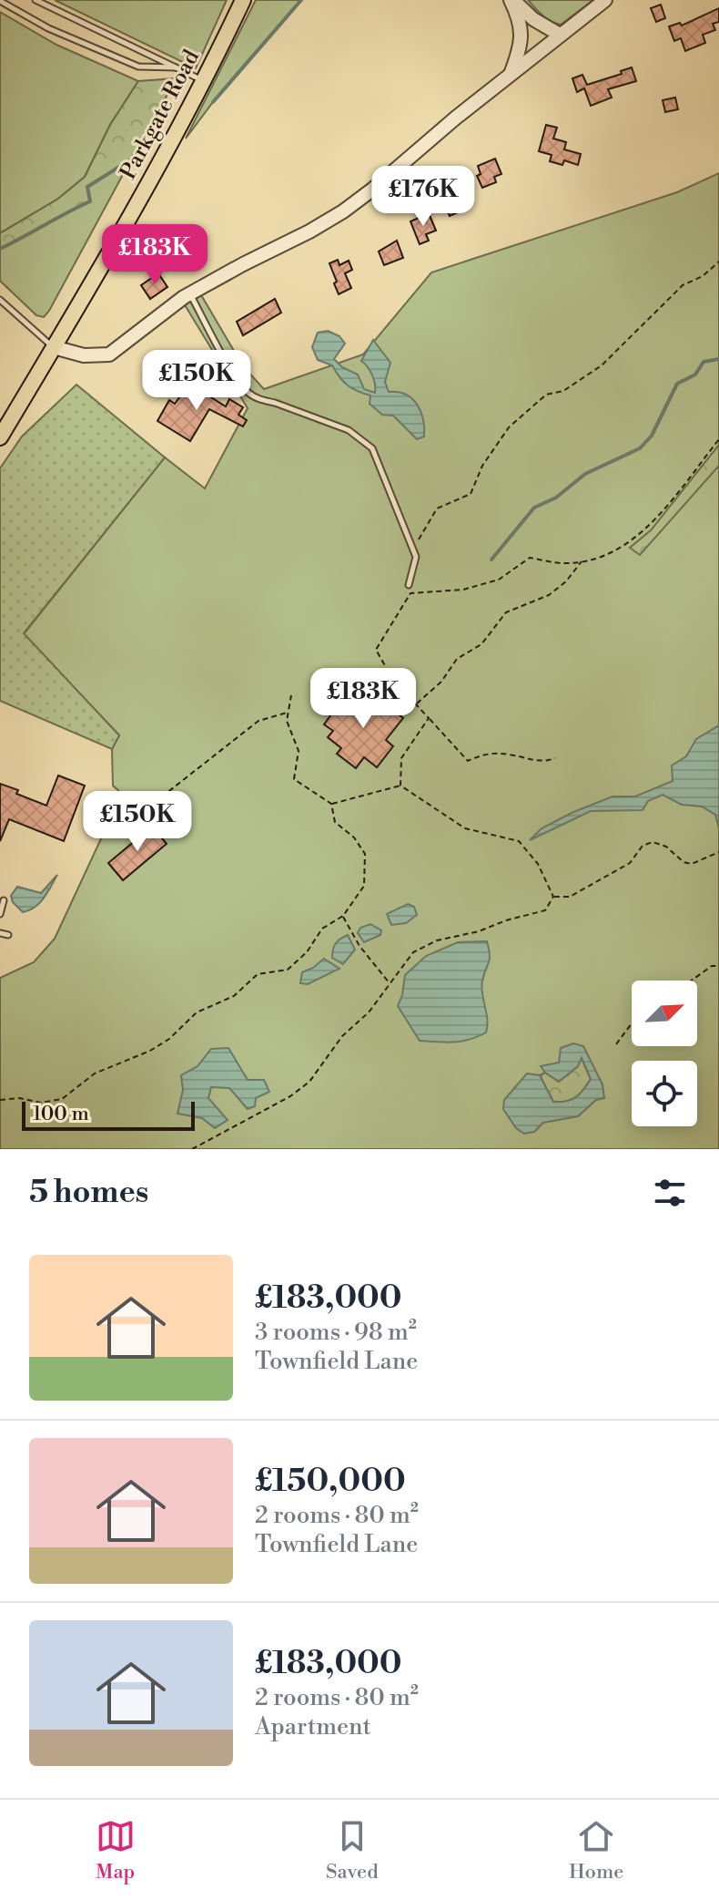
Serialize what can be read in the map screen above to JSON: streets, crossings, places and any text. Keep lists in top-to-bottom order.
{
  "streets": {
    "main road": ["Parkgate Road"]
  },
  "scale_bar": "100 m",
  "north": "top right",
  "page": {
    "price": [
      "£176K",
      "£183K",
      "£150K",
      "£183K",
      "£150K"
    ],
    "scale": "100 m",
    "heading": "5 homes",
    "list": [
      {
        "name": "£183,000",
        "note": "3 rooms · 98 m² · Townfield Lane"
      },
      {
        "name": "£150,000",
        "note": "2 rooms · 80 m² · Townfield Lane"
      },
      {
        "name": "£183,000",
        "note": "2 rooms · 80 m² · Apartment"
      }
    ],
    "tabs": ["Map", "Saved", "Home"]
  }
}
